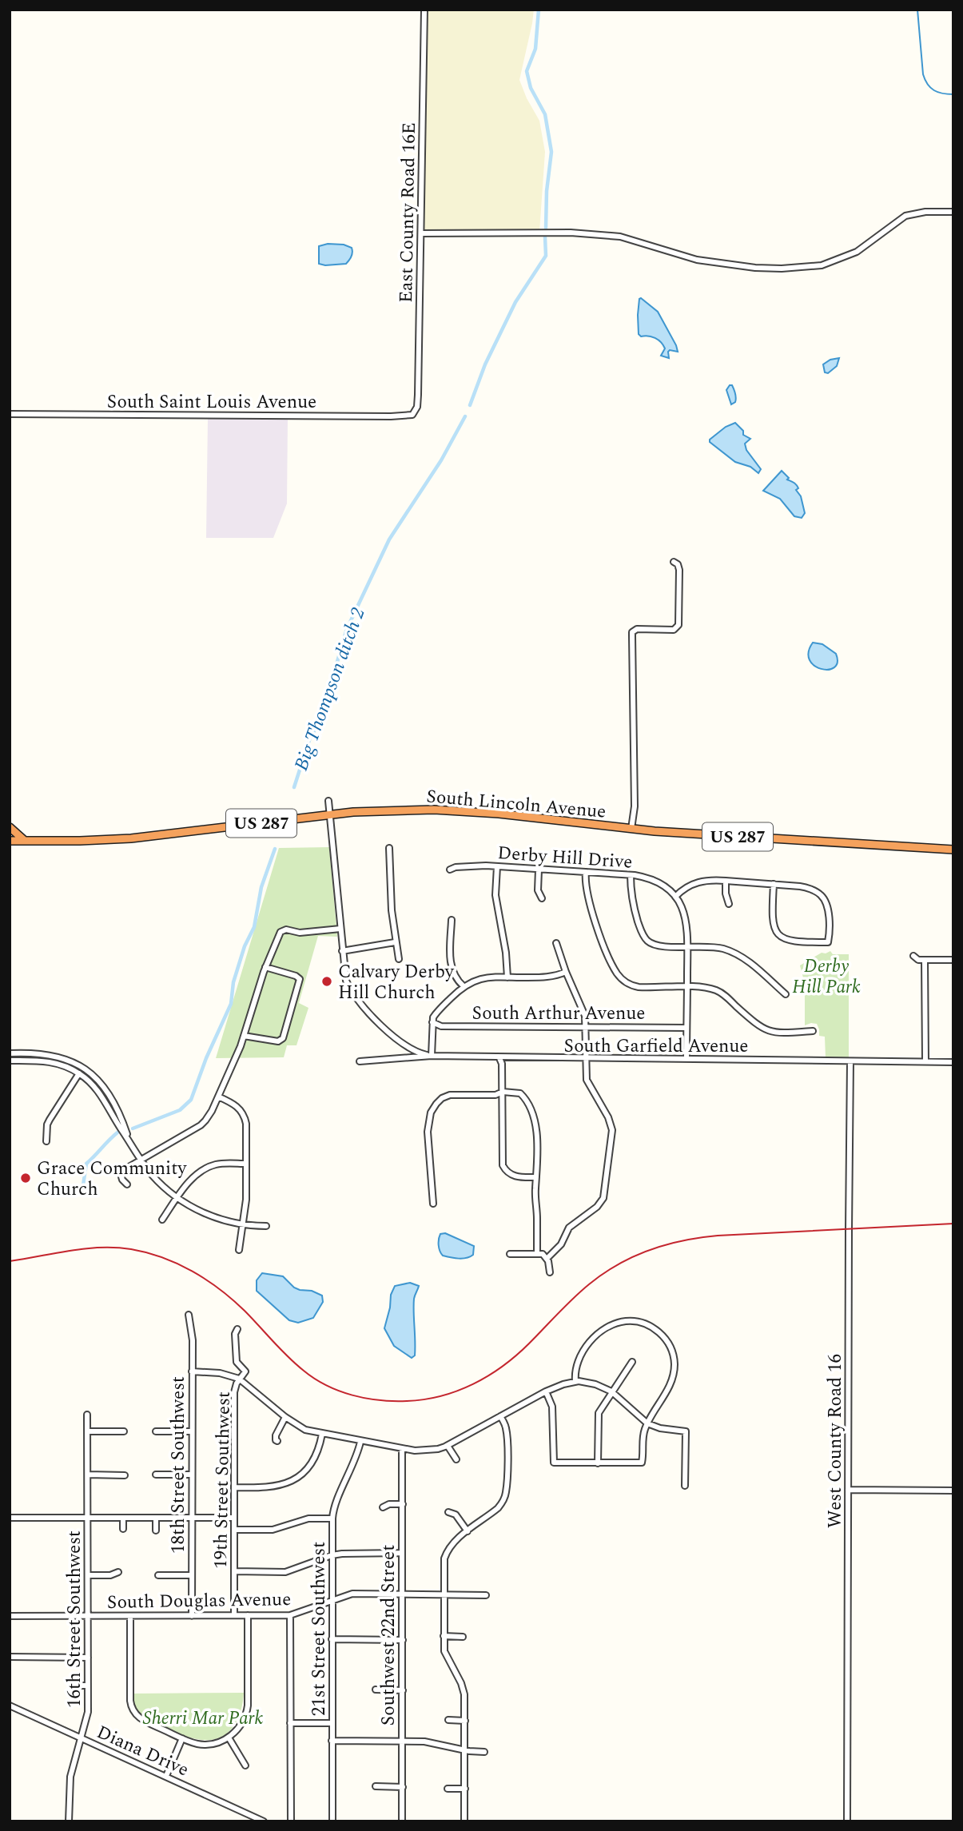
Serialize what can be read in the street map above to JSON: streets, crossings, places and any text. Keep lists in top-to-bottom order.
{
  "streets": {
    "highway": ["South Lincoln Avenue", "US 287"],
    "street": [
      "East County Road 16E",
      "South Saint Louis Avenue",
      "Derby Hill Drive",
      "South Arthur Avenue",
      "South Garfield Avenue",
      "West County Road 16",
      "18th Street Southwest",
      "19th Street Southwest",
      "South Douglas Avenue",
      "16th Street Southwest",
      "21st Street Southwest",
      "Southwest 22nd Street",
      "Diana Drive"
    ]
  },
  "crossings": [
    ["East County Road 16E", "South Saint Louis Avenue"],
    ["Derby Hill Drive", "South Arthur Avenue"],
    ["Derby Hill Drive", "South Garfield Avenue"],
    ["South Garfield Avenue", "West County Road 16"],
    ["18th Street Southwest", "South Douglas Avenue"],
    ["19th Street Southwest", "South Douglas Avenue"],
    ["South Douglas Avenue", "16th Street Southwest"],
    ["South Douglas Avenue", "21st Street Southwest"],
    ["South Douglas Avenue", "Southwest 22nd Street"],
    ["16th Street Southwest", "Diana Drive"]
  ],
  "water": ["Big Thompson ditch 2"],
  "parks": ["Derby Hill Park", "Sherri Mar Park"],
  "places": ["Calvary Derby Hill Church", "Grace Community Church"]
}
